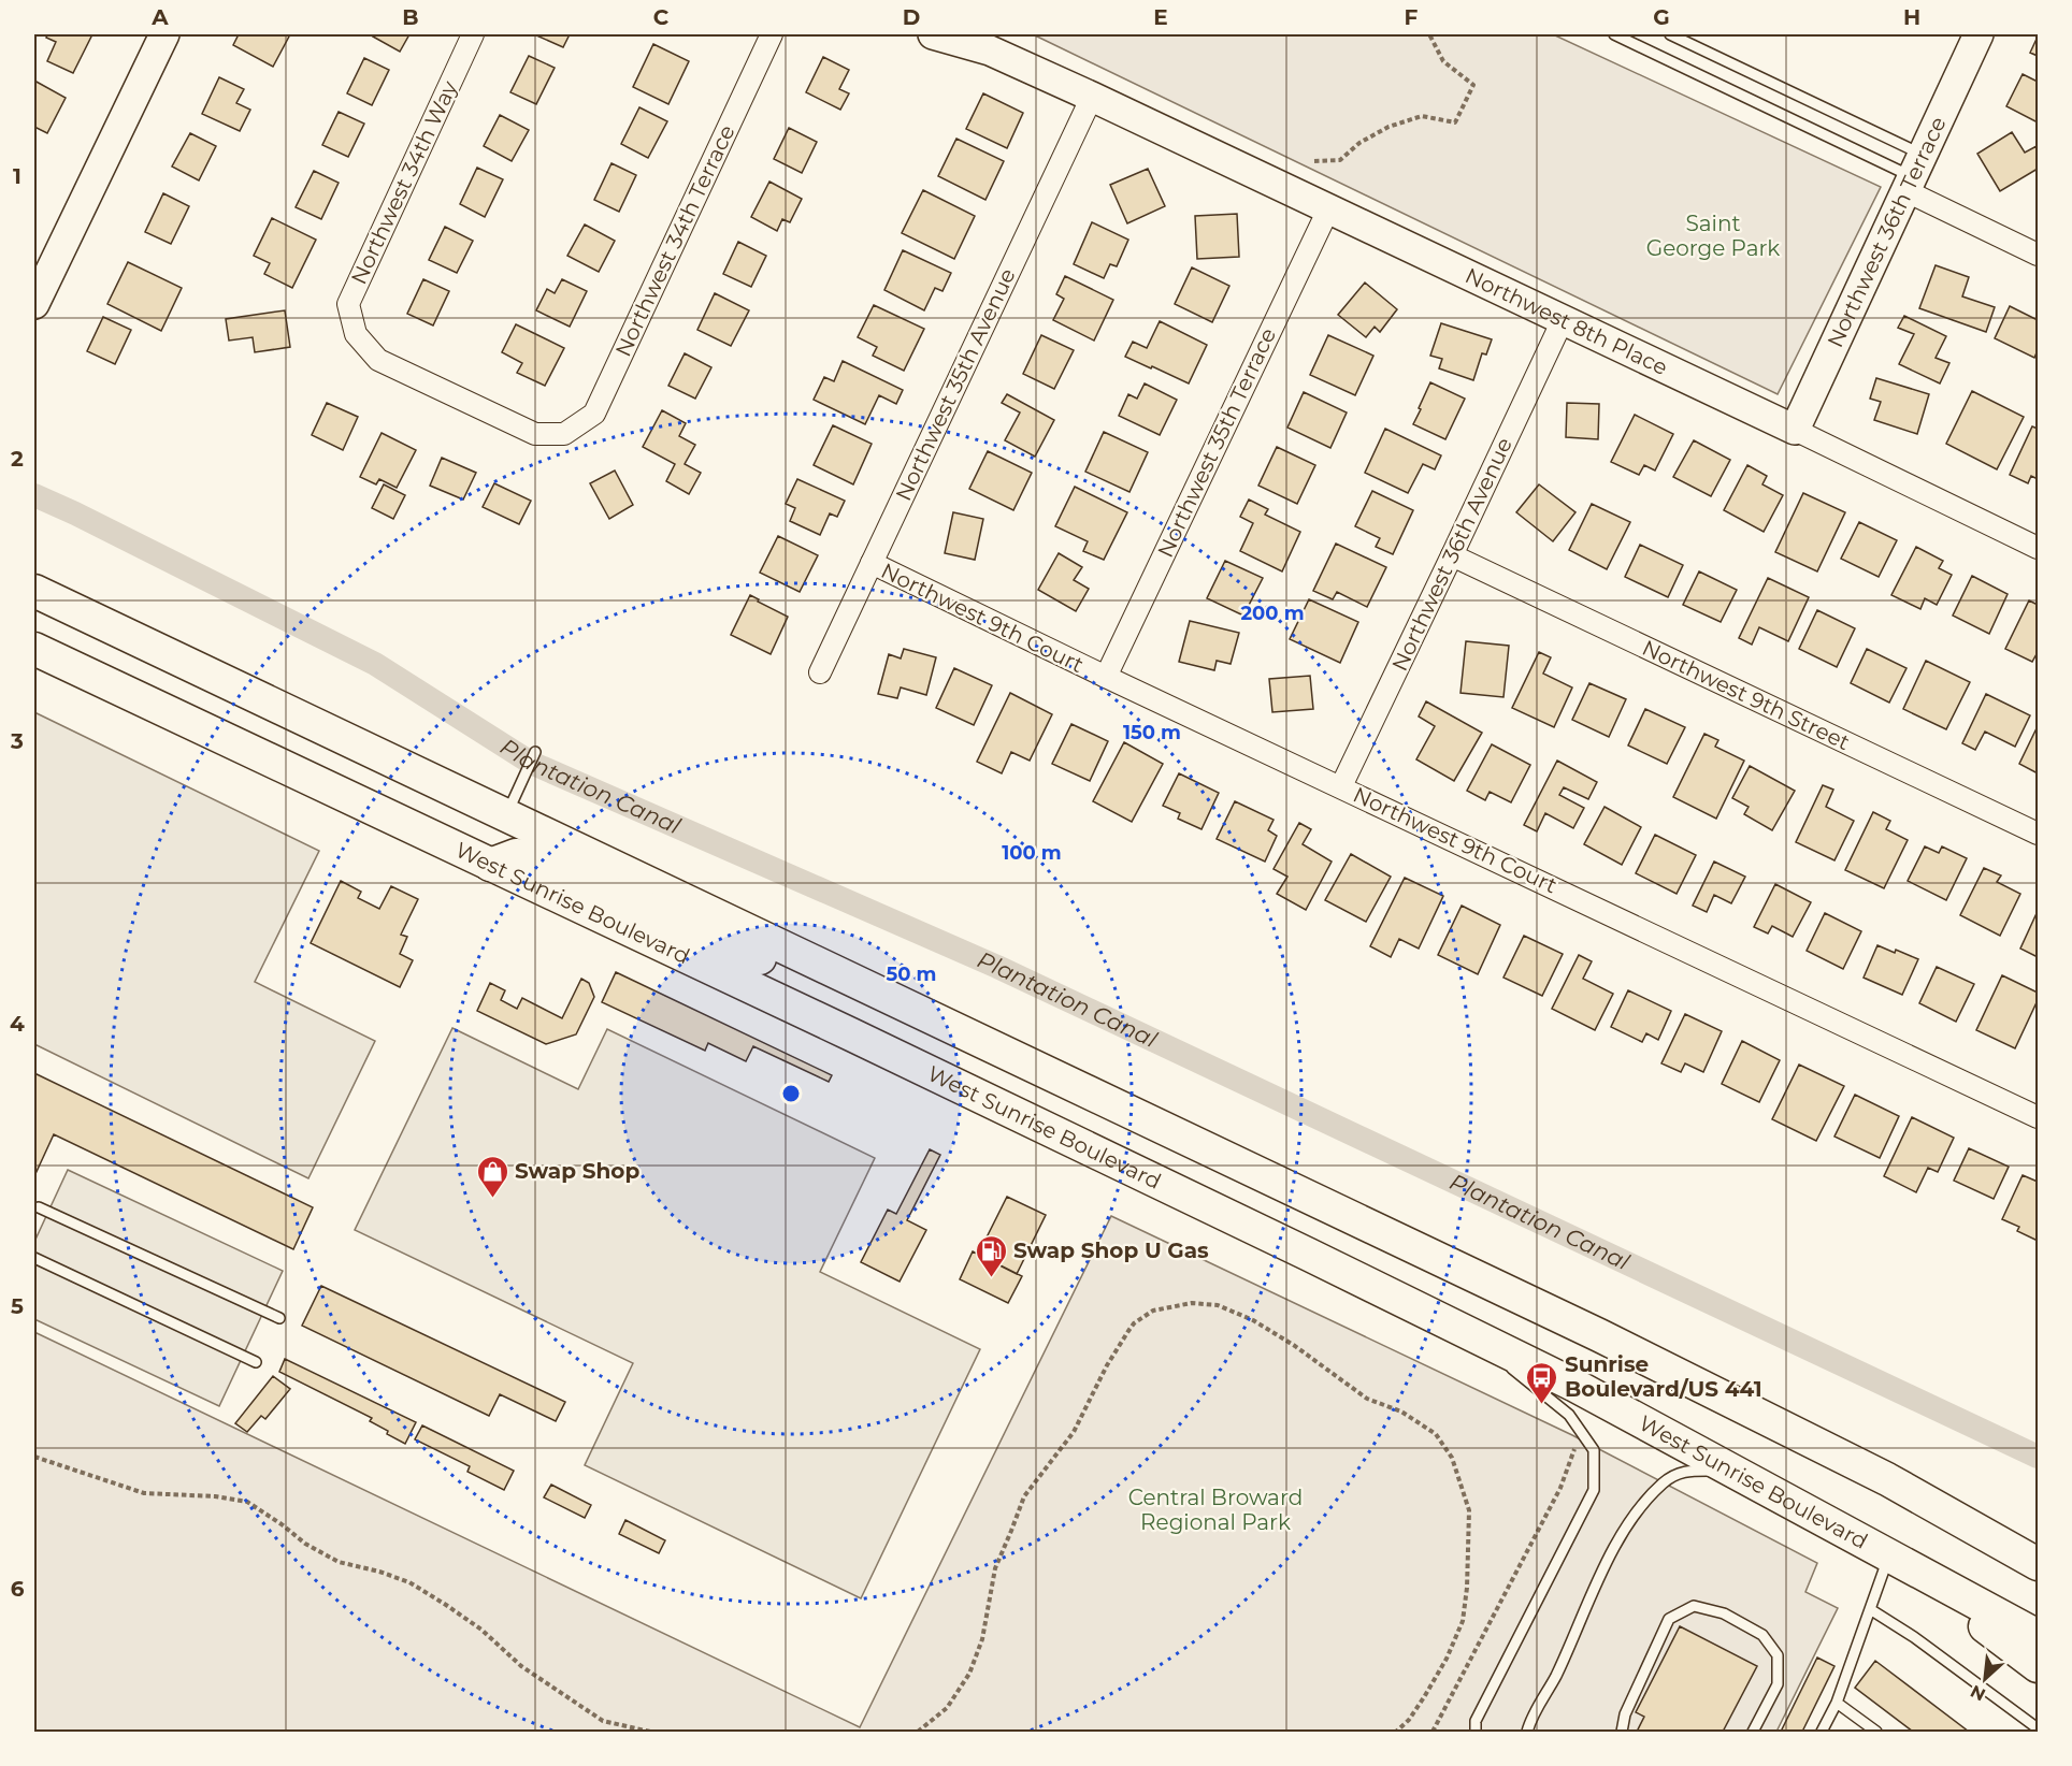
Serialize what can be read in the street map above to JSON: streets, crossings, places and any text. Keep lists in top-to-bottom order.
{
  "streets": {
    "main road": ["West Sunrise Boulevard"],
    "street": [
      "Northwest 34th Way",
      "Northwest 36th Terrace",
      "Northwest 34th Terrace",
      "Northwest 8th Place",
      "Northwest 35th Avenue",
      "Northwest 35th Terrace",
      "Northwest 36th Avenue",
      "Northwest 9th Court",
      "Northwest 9th Street"
    ]
  },
  "crossings": [
    ["Northwest 34th Way", "Northwest 34th Terrace"],
    ["Northwest 36th Terrace", "Northwest 8th Place"],
    ["Northwest 8th Place", "Northwest 35th Avenue"],
    ["Northwest 8th Place", "Northwest 35th Terrace"],
    ["Northwest 8th Place", "Northwest 36th Avenue"],
    ["Northwest 35th Avenue", "Northwest 9th Court"],
    ["Northwest 35th Terrace", "Northwest 9th Court"],
    ["Northwest 36th Avenue", "Northwest 9th Court"],
    ["Northwest 36th Avenue", "Northwest 9th Street"]
  ],
  "water": ["Plantation Canal"],
  "parks": ["Saint George Park", "Central Broward Regional Park"],
  "places": {
    "shop": ["Swap Shop"],
    "fuel station": ["Swap Shop U Gas"],
    "bus stop": ["Sunrise Boulevard/US 441"]
  },
  "north": "bottom left",
  "grid": {
    "columns": [
      "A",
      "B",
      "C",
      "D",
      "E",
      "F",
      "G",
      "H"
    ],
    "rows": [
      "1",
      "2",
      "3",
      "4",
      "5",
      "6"
    ]
  },
  "rings": [
    "200 m",
    "150 m",
    "100 m",
    "50 m"
  ]
}
